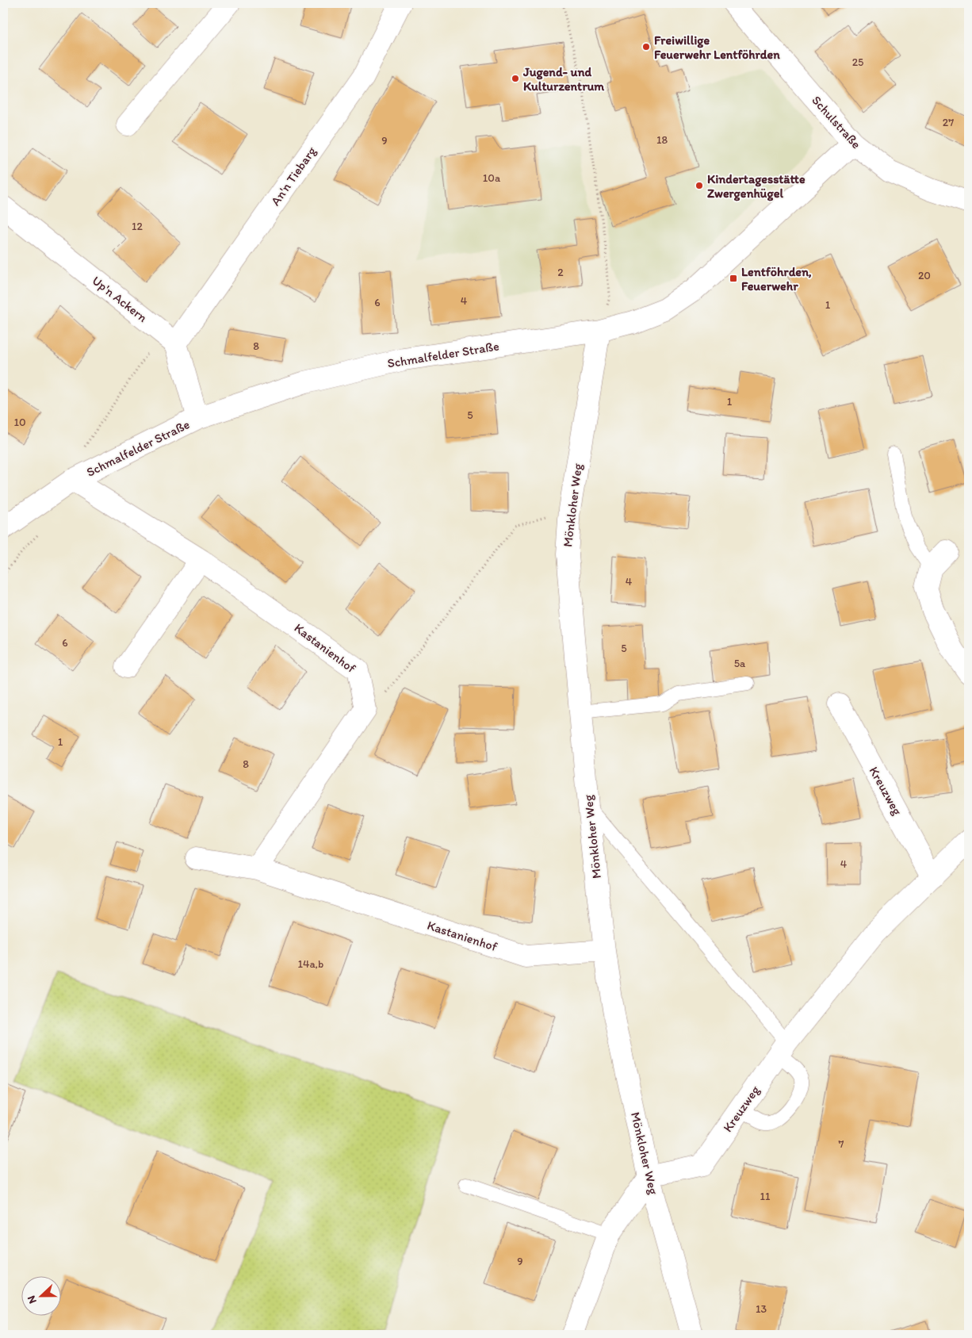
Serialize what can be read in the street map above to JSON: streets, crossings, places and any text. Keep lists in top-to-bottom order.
{
  "streets": {
    "street": [
      "Schulstraße",
      "An'n Tiebarg",
      "Up'n Ackern",
      "Schmalfelder Straße",
      "Mönkloher Weg",
      "Kastanienhof",
      "Kreuzweg"
    ]
  },
  "crossings": [
    ["Schulstraße", "Schmalfelder Straße"],
    ["An'n Tiebarg", "Up'n Ackern"],
    ["Schmalfelder Straße", "Mönkloher Weg"],
    ["Schmalfelder Straße", "Kastanienhof"],
    ["Mönkloher Weg", "Kastanienhof"],
    ["Mönkloher Weg", "Kreuzweg"]
  ],
  "places": {
    "other": ["Freiwillige Feuerwehr Lentföhrden", "Jugend- und Kulturzentrum", "Kindertagesstätte Zwergenhügel"],
    "transit": ["Lentföhrden, Feuerwehr"]
  },
  "house_numbers": [
    "25",
    "27",
    "18",
    "9",
    "10a",
    "12",
    "2",
    "20",
    "4",
    "6",
    "1",
    "8",
    "1",
    "5",
    "10",
    "4",
    "6",
    "5",
    "5a",
    "1",
    "8",
    "4",
    "14a,b",
    "7",
    "11",
    "9",
    "13"
  ],
  "north": "left"
}
